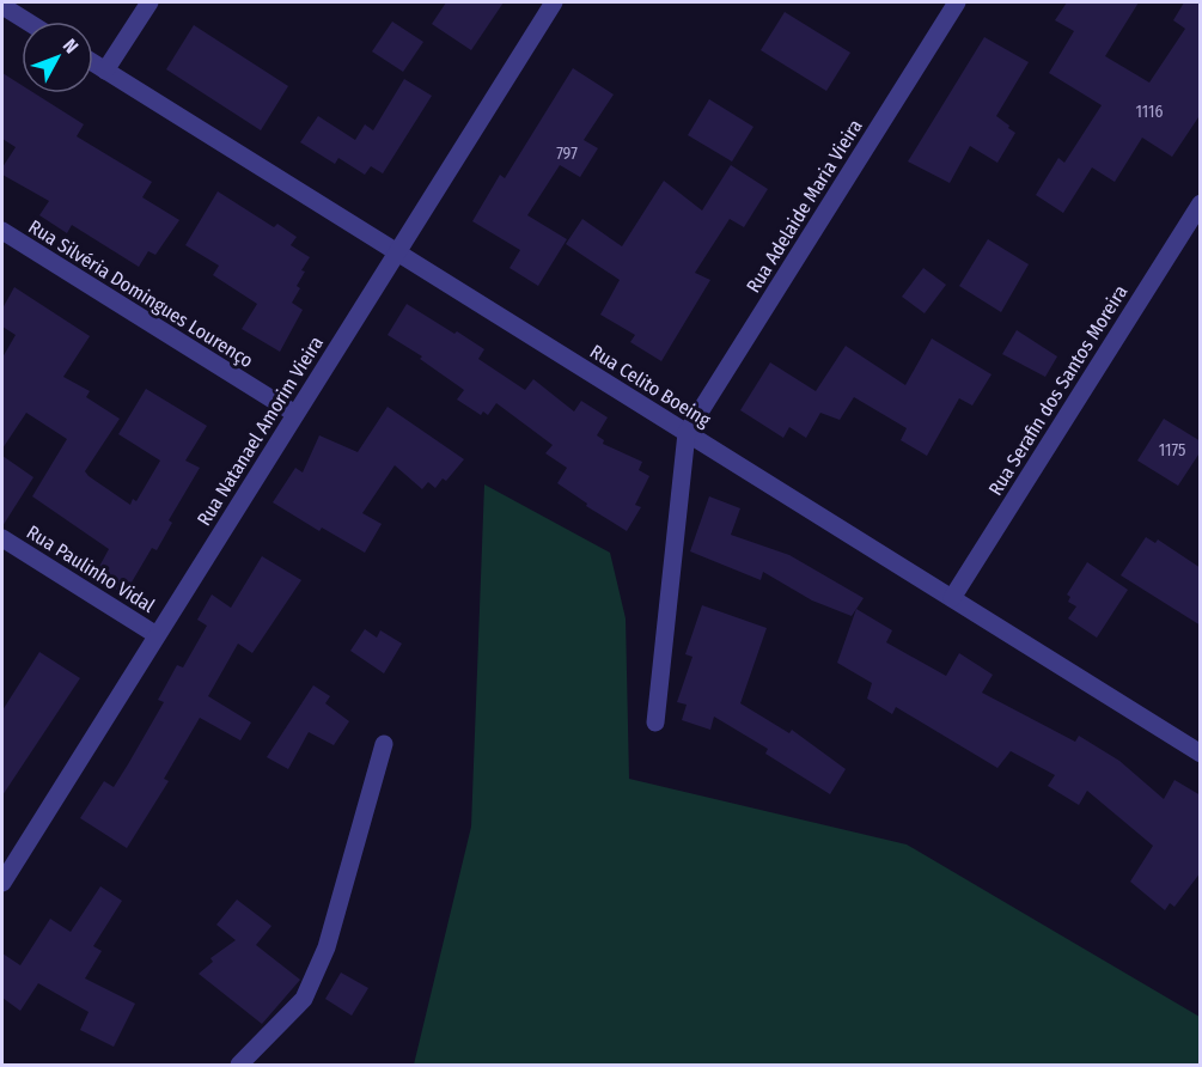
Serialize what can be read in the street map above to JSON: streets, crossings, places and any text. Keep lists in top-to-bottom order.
{
  "streets": {
    "street": [
      "Rua Adelaide Maria Vieira",
      "Rua Silvéria Domingues Lourenço",
      "Rua Celito Boeing",
      "Rua Serafin dos Santos Moreira",
      "Rua Natanael Amorim Vieira",
      "Rua Paulinho Vidal"
    ]
  },
  "crossings": [
    ["Rua Adelaide Maria Vieira", "Rua Celito Boeing"],
    ["Rua Silvéria Domingues Lourenço", "Rua Natanael Amorim Vieira"],
    ["Rua Celito Boeing", "Rua Serafin dos Santos Moreira"],
    ["Rua Celito Boeing", "Rua Natanael Amorim Vieira"],
    ["Rua Natanael Amorim Vieira", "Rua Paulinho Vidal"]
  ],
  "house_numbers": ["1116", "797", "1175"],
  "north": "top right"
}
